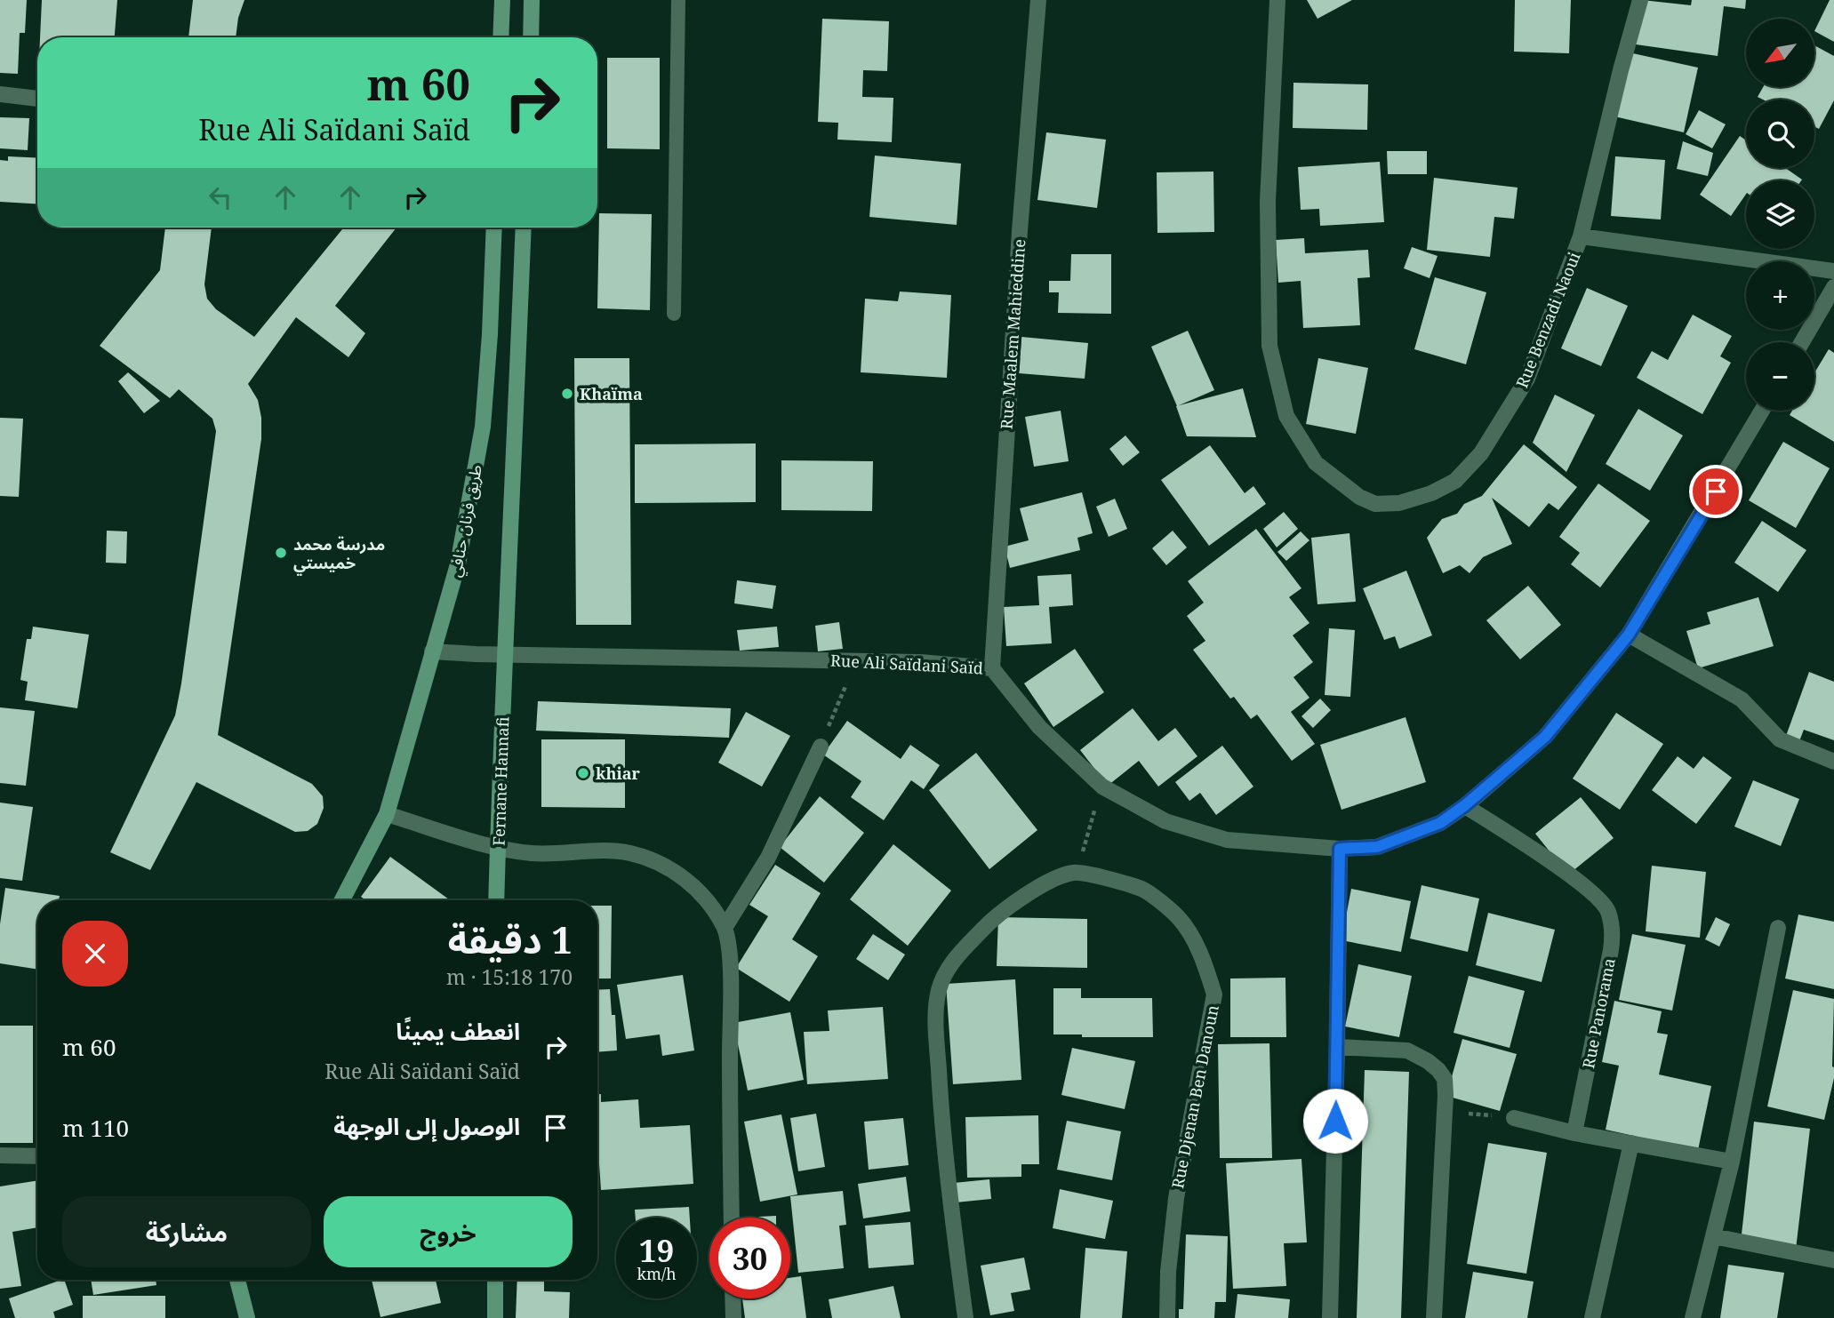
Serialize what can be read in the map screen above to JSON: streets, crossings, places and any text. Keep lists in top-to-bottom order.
{
  "streets": {
    "main road": ["طريق فرنان حنافي", "Fernane Hannafi"],
    "street": [
      "Rue Benzadi Naoui",
      "Rue Maalem Mahieddine",
      "Rue Ali Saïdani Saïd",
      "Rue Panorama",
      "Rue Djenan Ben Danoun"
    ]
  },
  "crossings": [
    ["Rue Maalem Mahieddine", "Rue Ali Saïdani Saïd"],
    ["طريق فرنان حنافي", "Rue Ali Saïdani Saïd"],
    ["Rue Ali Saïdani Saïd", "Fernane Hannafi"],
    ["Rue Ali Saïdani Saïd", "Rue Panorama"]
  ],
  "places": ["Khaïma", "مدرسة محمد خميستي", "khiar"],
  "north": "bottom left",
  "page": {
    "map_buttons": ["+", "−"],
    "turn": ["60 m", "Rue Ali Saïdani Saïd"],
    "heading": ["1 دقيقة", "170 m · 15:18"],
    "list": [
      {
        "name": "انعطف يمينًا",
        "note": "Rue Ali Saïdani Saïd",
        "value": "60 m"
      },
      {
        "name": "الوصول إلى الوجهة",
        "value": "110 m"
      }
    ],
    "buttons": ["خروج", "مشاركة"],
    "speed": "19 km/h",
    "limit": "30"
  }
}
